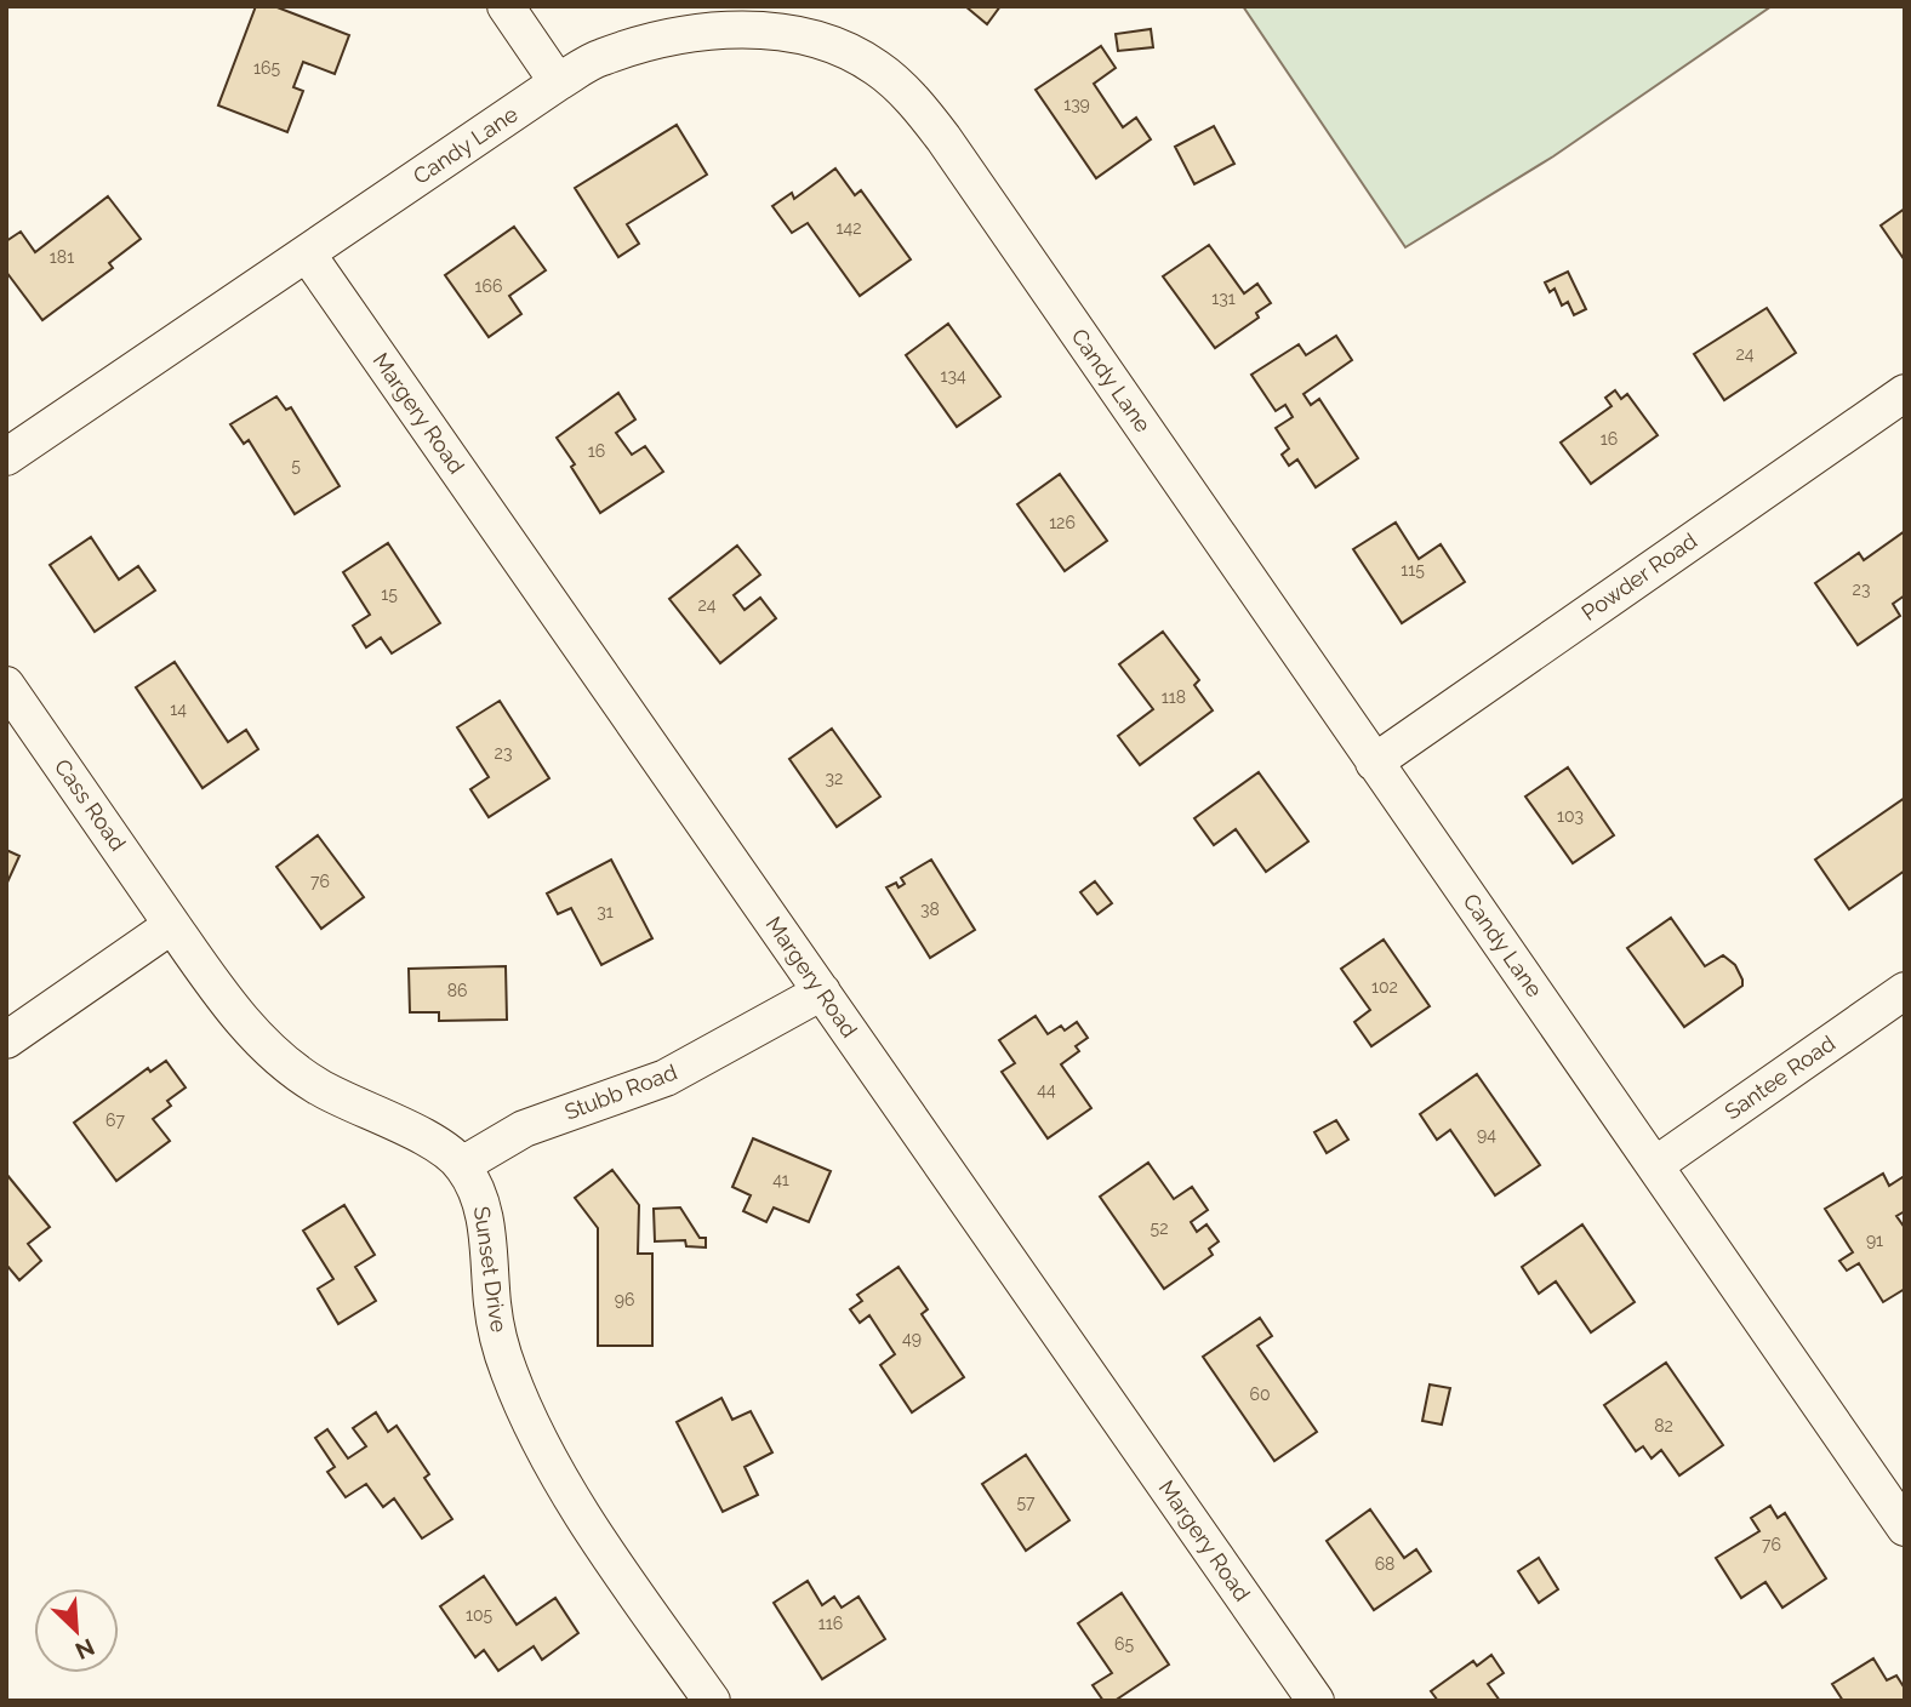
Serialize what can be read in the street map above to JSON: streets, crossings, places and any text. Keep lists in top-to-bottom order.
{
  "streets": {
    "street": [
      "Candy Lane",
      "Margery Road",
      "Powder Road",
      "Cass Road",
      "Santee Road",
      "Stubb Road",
      "Sunset Drive"
    ]
  },
  "crossings": [
    ["Candy Lane", "Margery Road"],
    ["Candy Lane", "Powder Road"],
    ["Candy Lane", "Santee Road"],
    ["Margery Road", "Stubb Road"],
    ["Cass Road", "Sunset Drive"],
    ["Stubb Road", "Sunset Drive"]
  ],
  "house_numbers": [
    "165",
    "139",
    "142",
    "181",
    "166",
    "131",
    "24",
    "134",
    "16",
    "16",
    "5",
    "126",
    "115",
    "23",
    "15",
    "24",
    "118",
    "14",
    "23",
    "32",
    "103",
    "76",
    "38",
    "31",
    "102",
    "86",
    "44",
    "67",
    "94",
    "41",
    "52",
    "91",
    "96",
    "49",
    "60",
    "82",
    "57",
    "76",
    "68",
    "105",
    "116",
    "65"
  ],
  "north": "bottom right"
}
